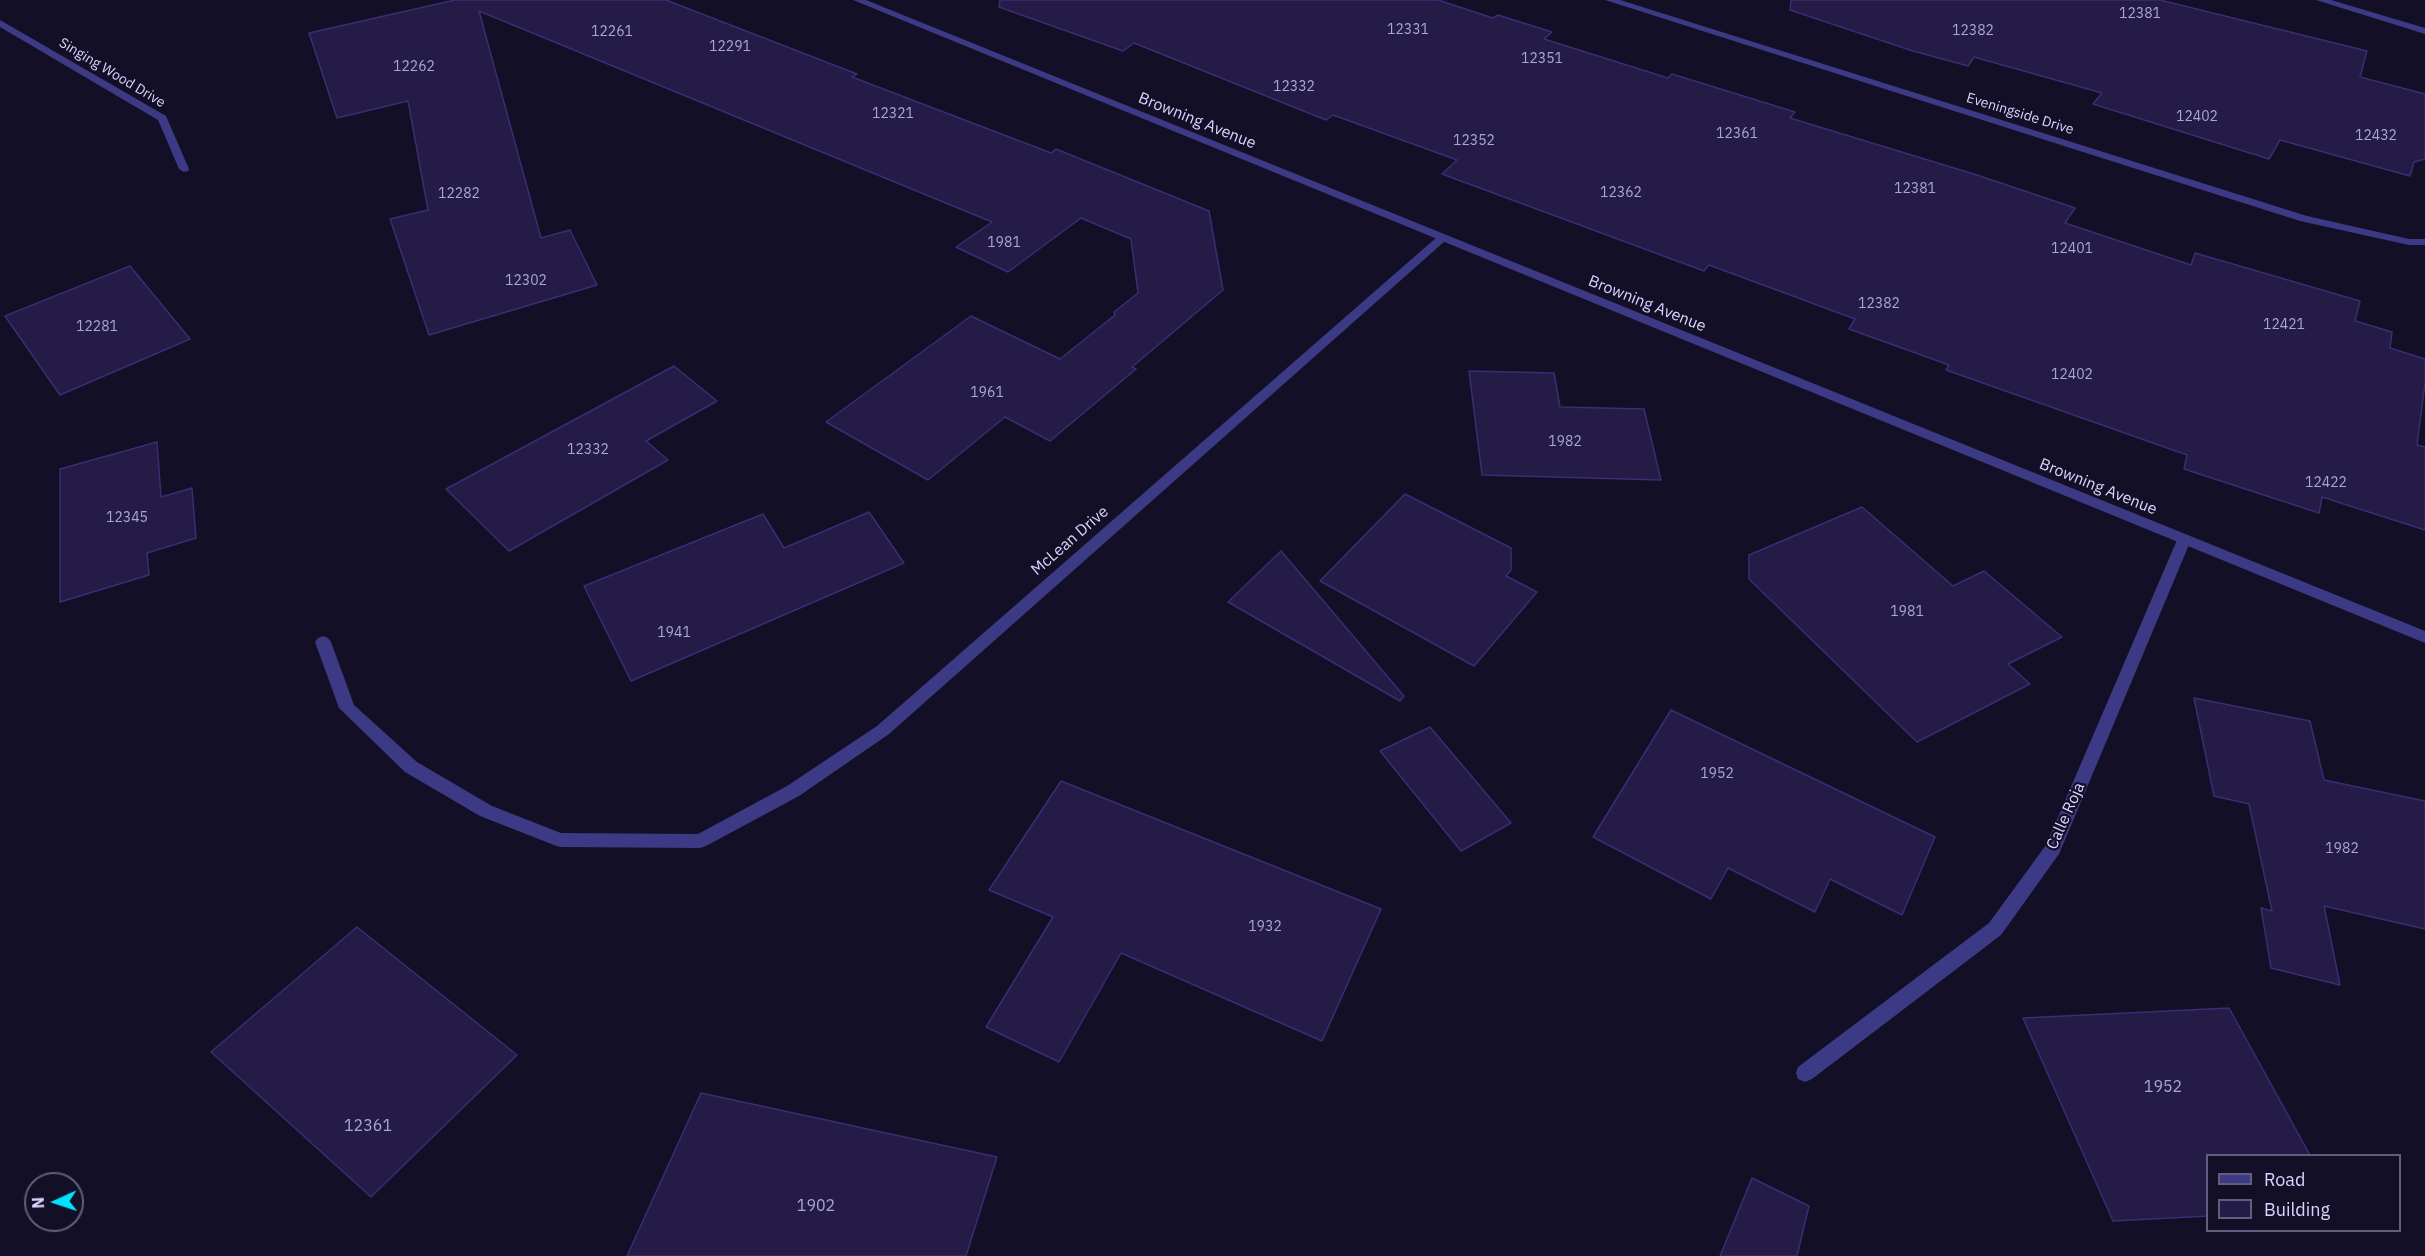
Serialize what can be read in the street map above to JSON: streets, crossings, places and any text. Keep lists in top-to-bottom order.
{
  "streets": {
    "street": [
      "Singing Wood Drive",
      "Eveningside Drive",
      "Browning Avenue",
      "McLean Drive",
      "Calle Roja"
    ]
  },
  "crossings": [
    ["Browning Avenue", "McLean Drive"],
    ["Browning Avenue", "Calle Roja"]
  ],
  "house_numbers": [
    "12381",
    "12331",
    "12382",
    "12261",
    "12291",
    "12351",
    "12262",
    "12332",
    "12321",
    "12402",
    "12361",
    "12432",
    "12352",
    "12381",
    "12362",
    "12282",
    "1981",
    "12401",
    "12302",
    "12382",
    "12421",
    "12281",
    "12402",
    "1961",
    "1982",
    "12332",
    "12422",
    "12345",
    "1981",
    "1941",
    "1952",
    "1982",
    "1932",
    "1952",
    "12361",
    "1902"
  ],
  "legend": ["Road", "Building"],
  "north": "left"
}
